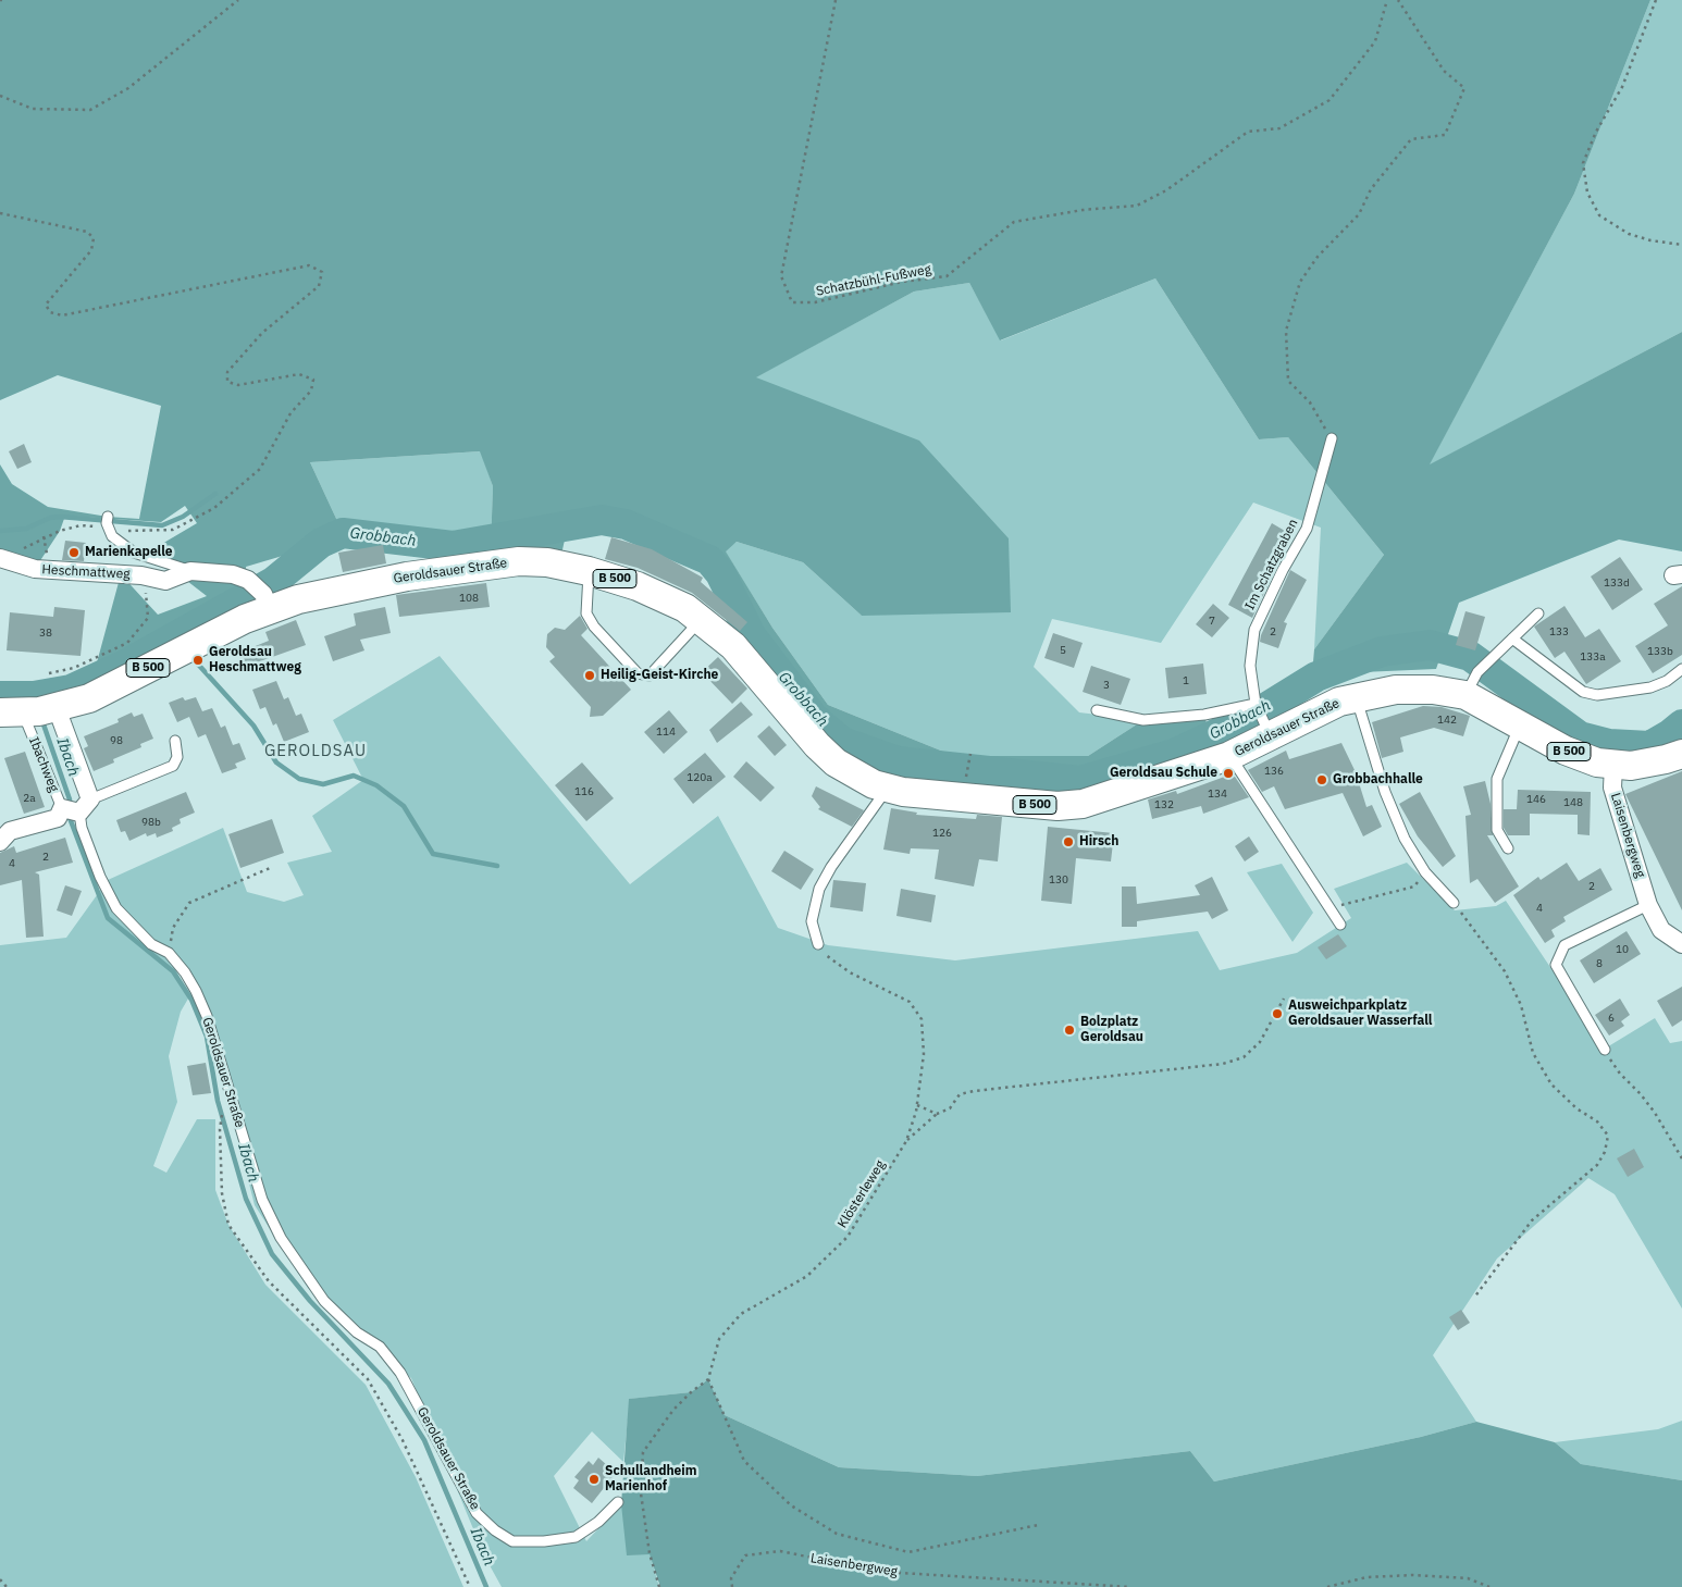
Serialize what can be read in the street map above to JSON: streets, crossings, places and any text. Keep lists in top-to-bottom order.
{
  "streets": {
    "main road": ["Geroldsauer Straße", "B 500"],
    "street": ["Heschmattweg", "Ibachweg", "Laisenbergweg"],
    "lane": ["Im Schatzgraben"],
    "path": ["Schatzbühl-Fußweg", "Klösterleweg"]
  },
  "crossings": [
    ["Im Schatzgraben", "Geroldsauer Straße"],
    ["Geroldsauer Straße", "Heschmattweg"],
    ["Geroldsauer Straße", "Ibachweg"],
    ["Geroldsauer Straße", "Laisenbergweg"]
  ],
  "districts": ["GEROLDSAU"],
  "water": ["Grobbach", "Ibach"],
  "places": [
    "Marienkapelle",
    "Geroldsau Heschmattweg",
    "Heilig-Geist-Kirche",
    "Geroldsau Schule",
    "Grobbachhalle",
    "Hirsch",
    "Ausweichparkplatz Geroldsauer Wasserfall",
    "Bolzplatz Geroldsau",
    "Schullandheim Marienhof"
  ],
  "house_numbers": [
    "133d",
    "108",
    "7",
    "2",
    "133",
    "38",
    "5",
    "133b",
    "133a",
    "1",
    "3",
    "142",
    "114",
    "98",
    "136",
    "120a",
    "116",
    "134",
    "2a",
    "146",
    "148",
    "132",
    "98b",
    "126",
    "2",
    "4",
    "130",
    "2",
    "4",
    "10",
    "8",
    "6"
  ]
}
